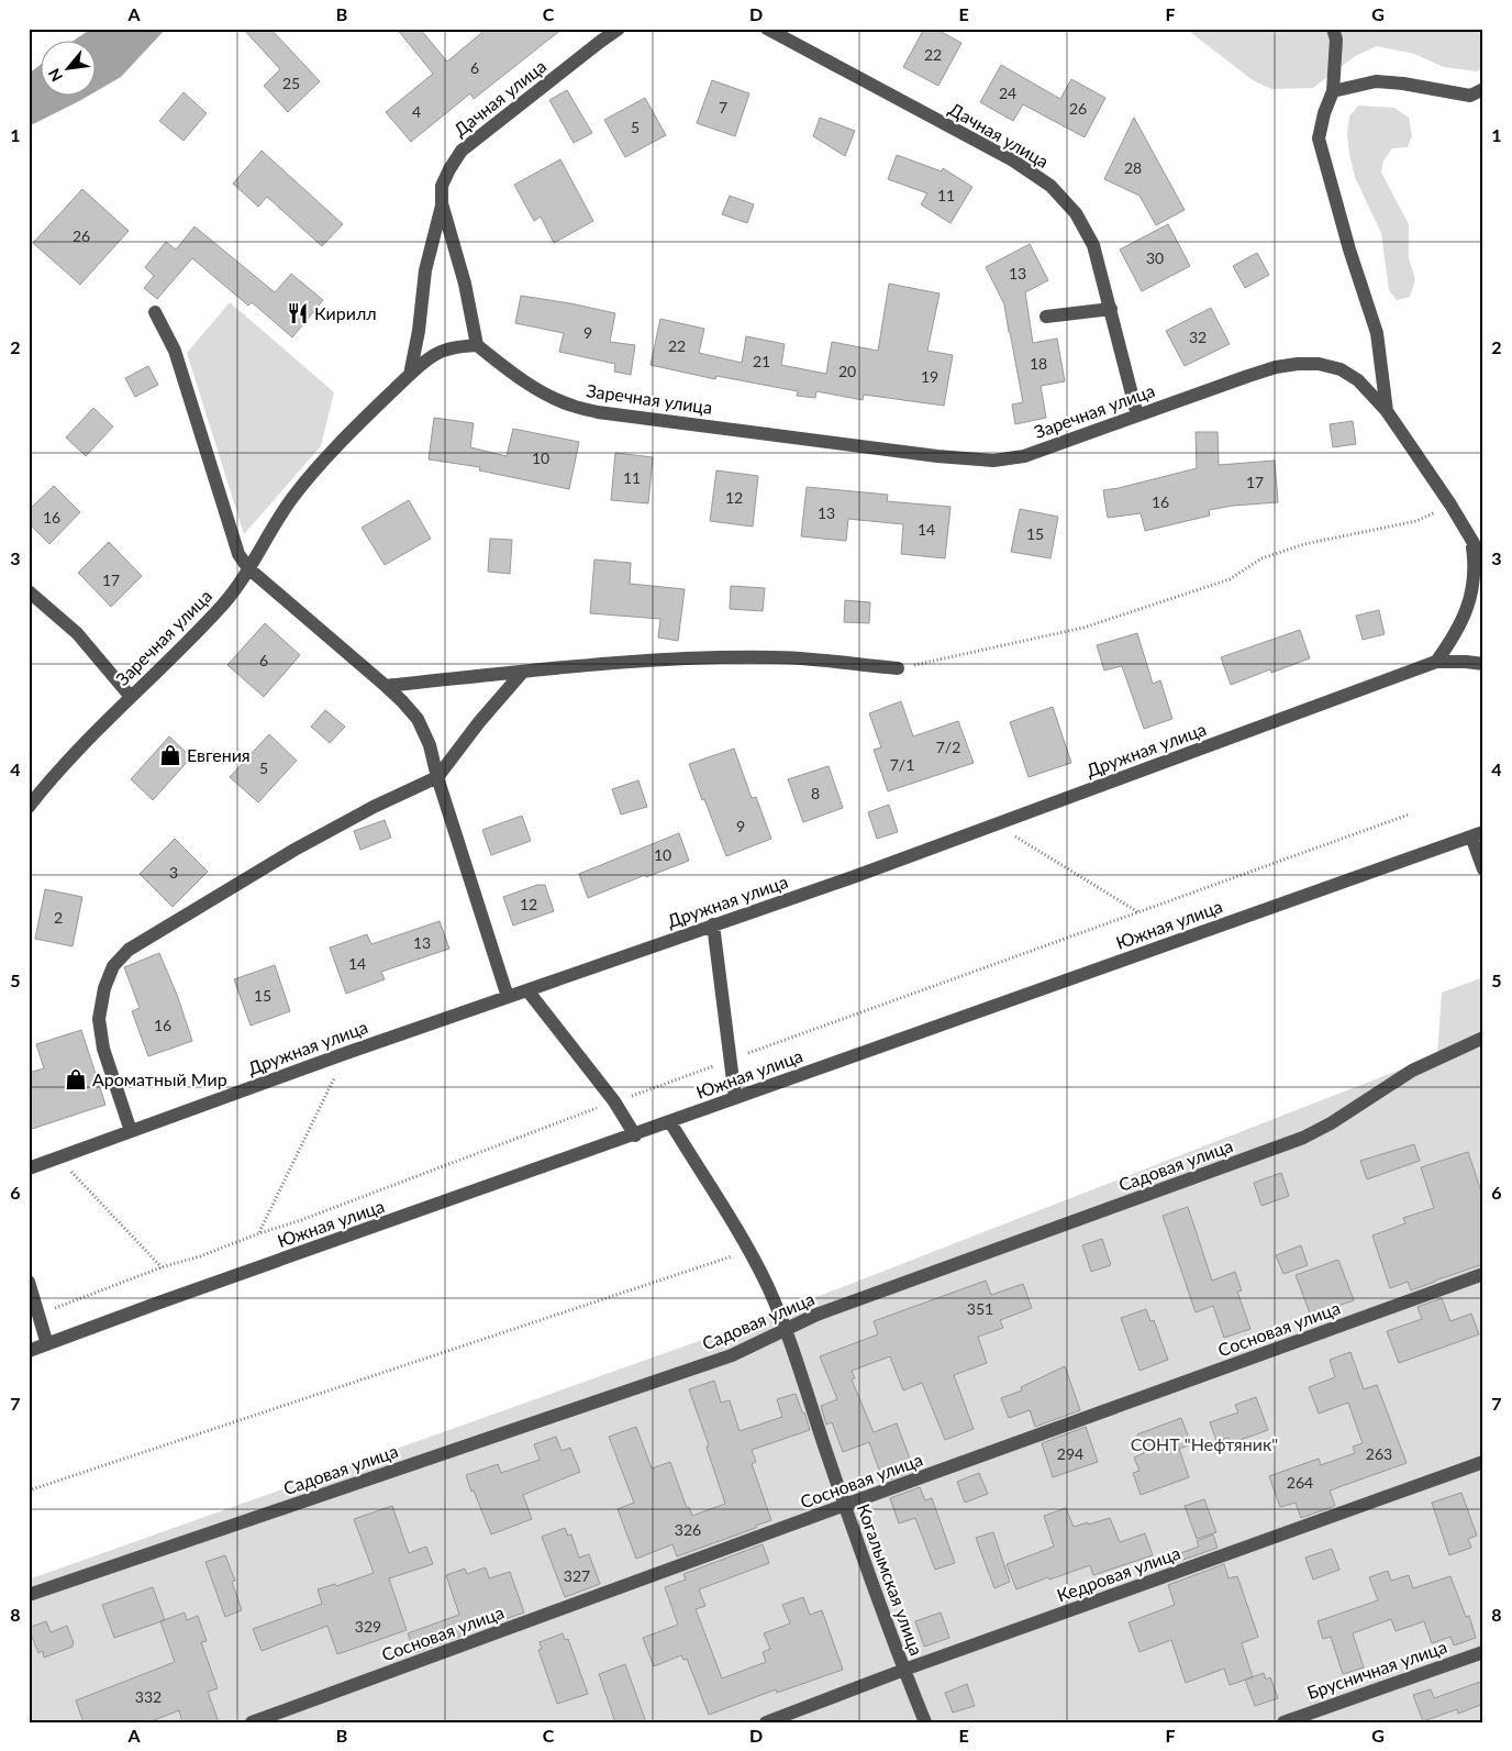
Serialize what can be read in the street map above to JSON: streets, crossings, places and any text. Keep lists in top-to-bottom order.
{
  "streets": {
    "street": [
      "Дачная улица",
      "Заречная улица",
      "Дружная улица",
      "Южная улица",
      "Садовая улица",
      "Сосновая улица",
      "Кедровая улица",
      "Когалымская улица",
      "Брусничная улица"
    ]
  },
  "crossings": [
    ["Дачная улица", "Заречная улица"],
    ["Южная улица", "Когалымская улица"],
    ["Садовая улица", "Когалымская улица"],
    ["Сосновая улица", "Когалымская улица"],
    ["Кедровая улица", "Когалымская улица"]
  ],
  "parks": ["СОНТ \"Нефтяник\""],
  "places": {
    "restaurant": ["Кирилл"],
    "shop": ["Евгения", "Ароматный Мир"]
  },
  "house_numbers": [
    "22",
    "6",
    "25",
    "24",
    "7",
    "26",
    "4",
    "5",
    "28",
    "11",
    "26",
    "30",
    "13",
    "9",
    "32",
    "22",
    "21",
    "18",
    "20",
    "19",
    "10",
    "11",
    "17",
    "12",
    "16",
    "13",
    "16",
    "14",
    "15",
    "17",
    "6",
    "7/2",
    "7/1",
    "5",
    "8",
    "9",
    "10",
    "3",
    "12",
    "2",
    "13",
    "14",
    "15",
    "16",
    "351",
    "294",
    "263",
    "264",
    "326",
    "327",
    "329",
    "332"
  ],
  "north": "bottom left",
  "grid": {
    "columns": [
      "A",
      "B",
      "C",
      "D",
      "E",
      "F",
      "G"
    ],
    "rows": [
      "1",
      "2",
      "3",
      "4",
      "5",
      "6",
      "7",
      "8"
    ]
  }
}
